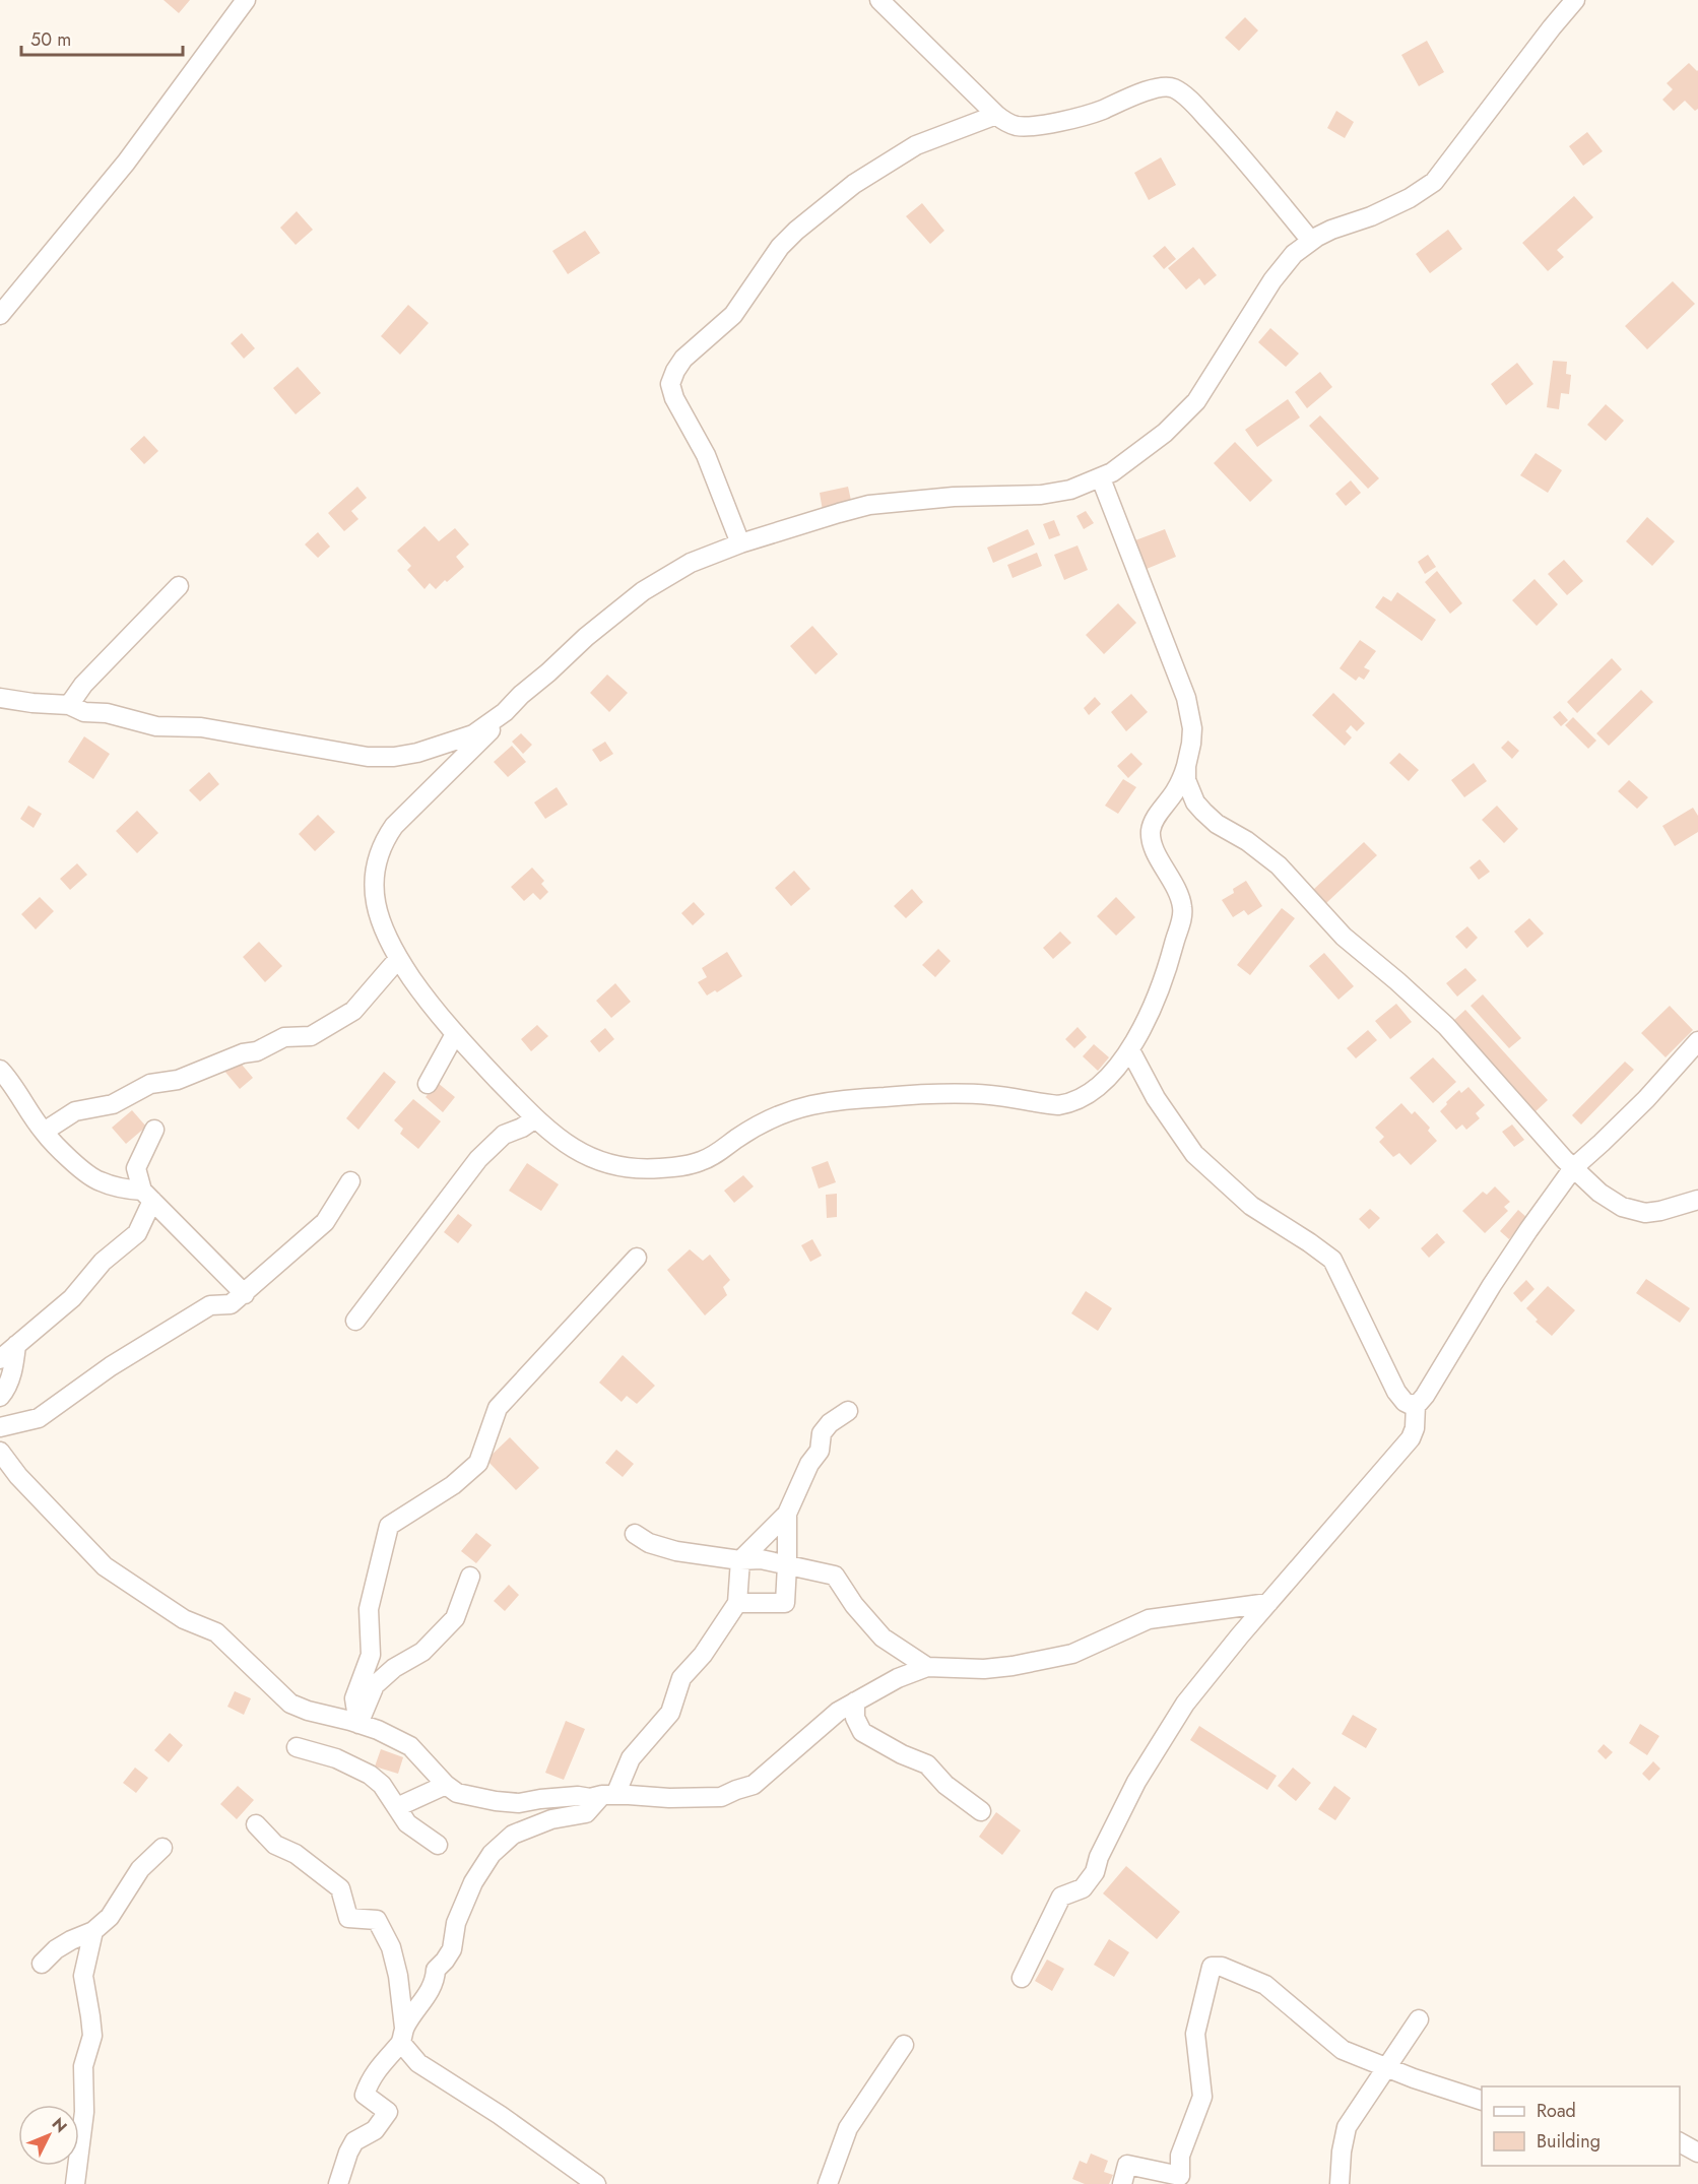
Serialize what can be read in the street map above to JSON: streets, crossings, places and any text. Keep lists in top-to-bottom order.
{
  "legend": ["Road", "Building"],
  "scale_bar": "50 m",
  "north": "top right"
}
